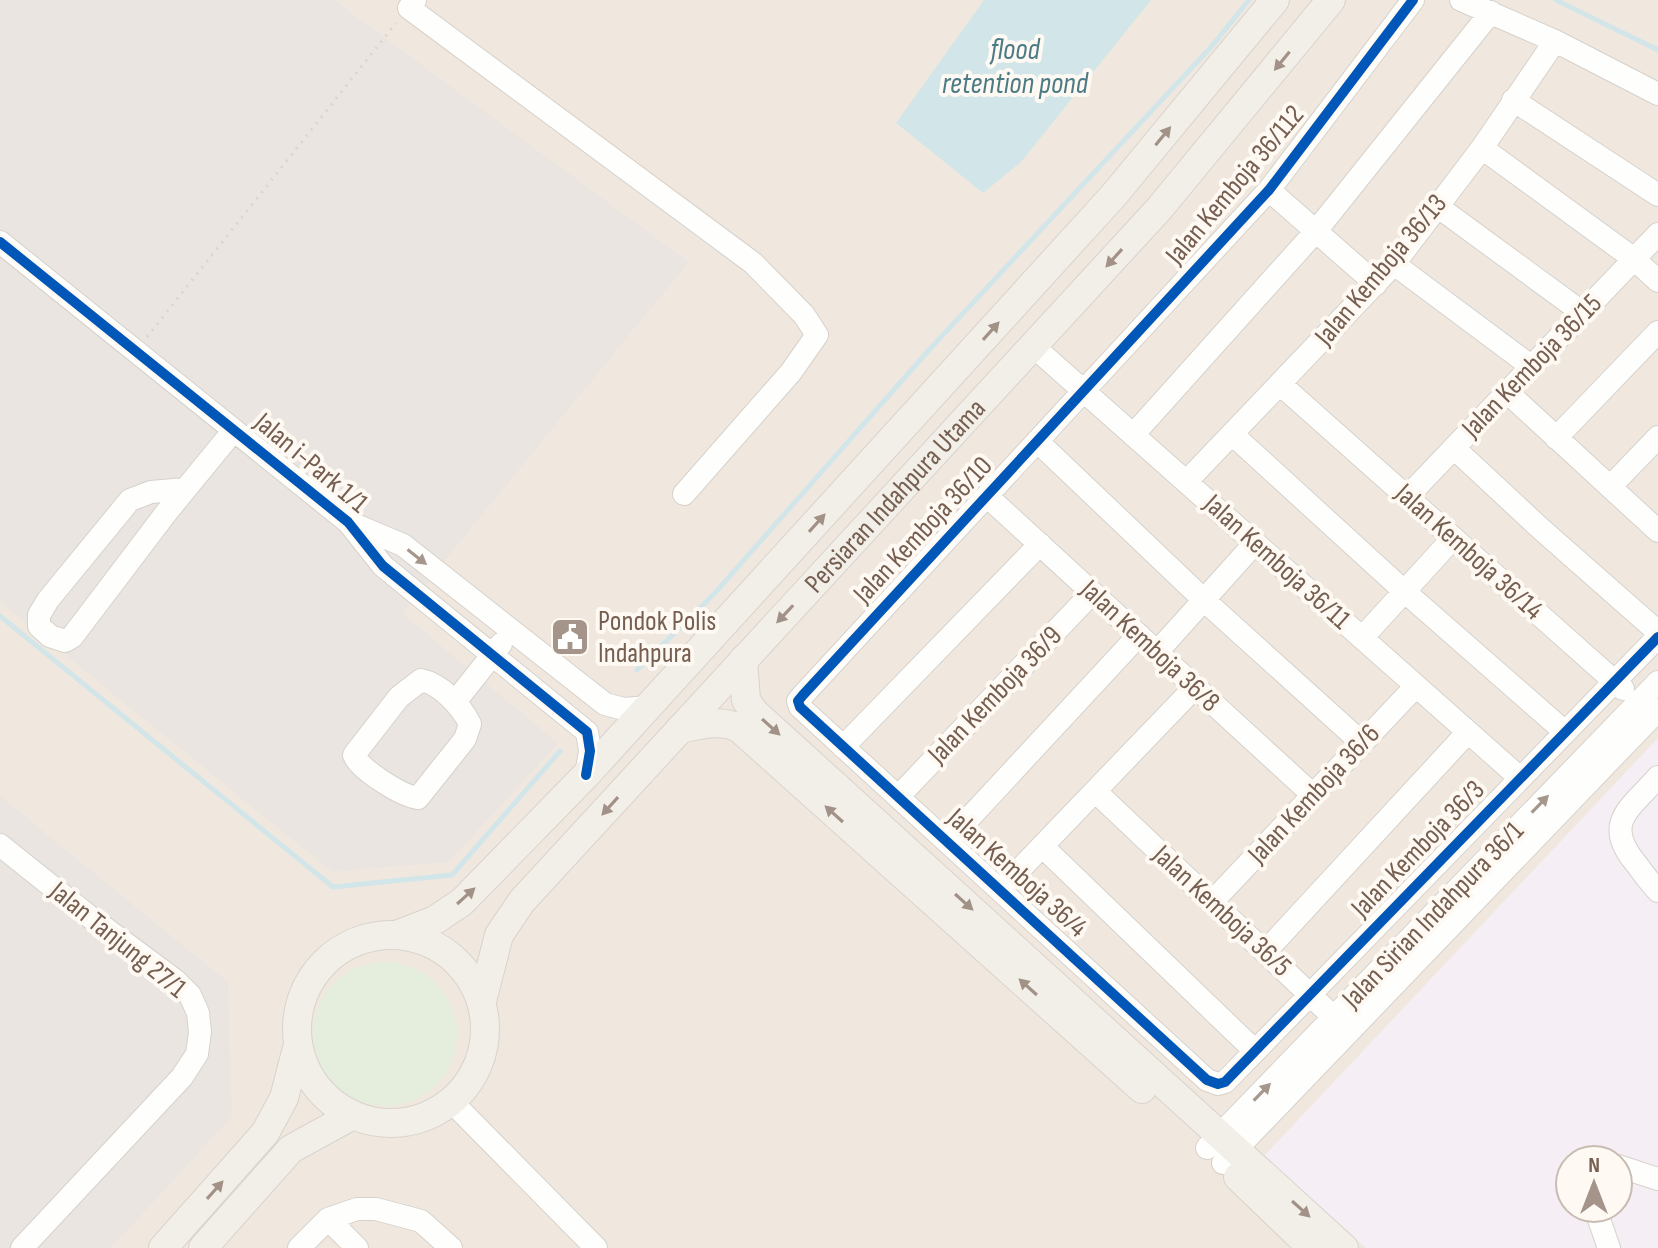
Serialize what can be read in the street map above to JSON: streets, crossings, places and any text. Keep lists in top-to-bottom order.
{
  "streets": {
    "main road": ["Persiaran Indahpura Utama"],
    "street": [
      "Jalan Kemboja 36/112",
      "Jalan Kemboja 36/13",
      "Jalan Kemboja 36/15",
      "Jalan i-Park 1/1",
      "Jalan Kemboja 36/10",
      "Jalan Kemboja 36/14",
      "Jalan Kemboja 36/11",
      "Jalan Kemboja 36/8",
      "Jalan Kemboja 36/9",
      "Jalan Kemboja 36/6",
      "Jalan Kemboja 36/3",
      "Jalan Kemboja 36/4",
      "Jalan Kemboja 36/5",
      "Jalan Sirian Indahpura 36/1",
      "Jalan Tanjung 27/1"
    ]
  },
  "crossings": [
    ["Jalan Kemboja 36/112", "Jalan Kemboja 36/10"],
    ["Jalan Kemboja 36/112", "Jalan Kemboja 36/11"],
    ["Jalan Kemboja 36/13", "Jalan Kemboja 36/14"],
    ["Jalan Kemboja 36/13", "Jalan Kemboja 36/11"],
    ["Jalan Kemboja 36/15", "Jalan Kemboja 36/14"],
    ["Jalan i-Park 1/1", "Persiaran Indahpura Utama"],
    ["Persiaran Indahpura Utama", "Jalan Kemboja 36/11"],
    ["Jalan Kemboja 36/10", "Jalan Kemboja 36/11"],
    ["Jalan Kemboja 36/10", "Jalan Kemboja 36/8"],
    ["Jalan Kemboja 36/10", "Jalan Kemboja 36/4"],
    ["Jalan Kemboja 36/14", "Jalan Kemboja 36/3"],
    ["Jalan Kemboja 36/14", "Jalan Sirian Indahpura 36/1"],
    ["Jalan Kemboja 36/11", "Jalan Kemboja 36/6"],
    ["Jalan Kemboja 36/11", "Jalan Kemboja 36/3"],
    ["Jalan Kemboja 36/8", "Jalan Kemboja 36/9"],
    ["Jalan Kemboja 36/8", "Jalan Kemboja 36/6"],
    ["Jalan Kemboja 36/9", "Jalan Kemboja 36/4"],
    ["Jalan Kemboja 36/6", "Jalan Kemboja 36/5"],
    ["Jalan Kemboja 36/3", "Jalan Kemboja 36/4"],
    ["Jalan Kemboja 36/3", "Jalan Kemboja 36/5"],
    ["Jalan Kemboja 36/5", "Jalan Sirian Indahpura 36/1"]
  ],
  "water": ["flood retention pond"],
  "places": {
    "public building": ["Pondok Polis Indahpura"]
  },
  "north": "top"
}
